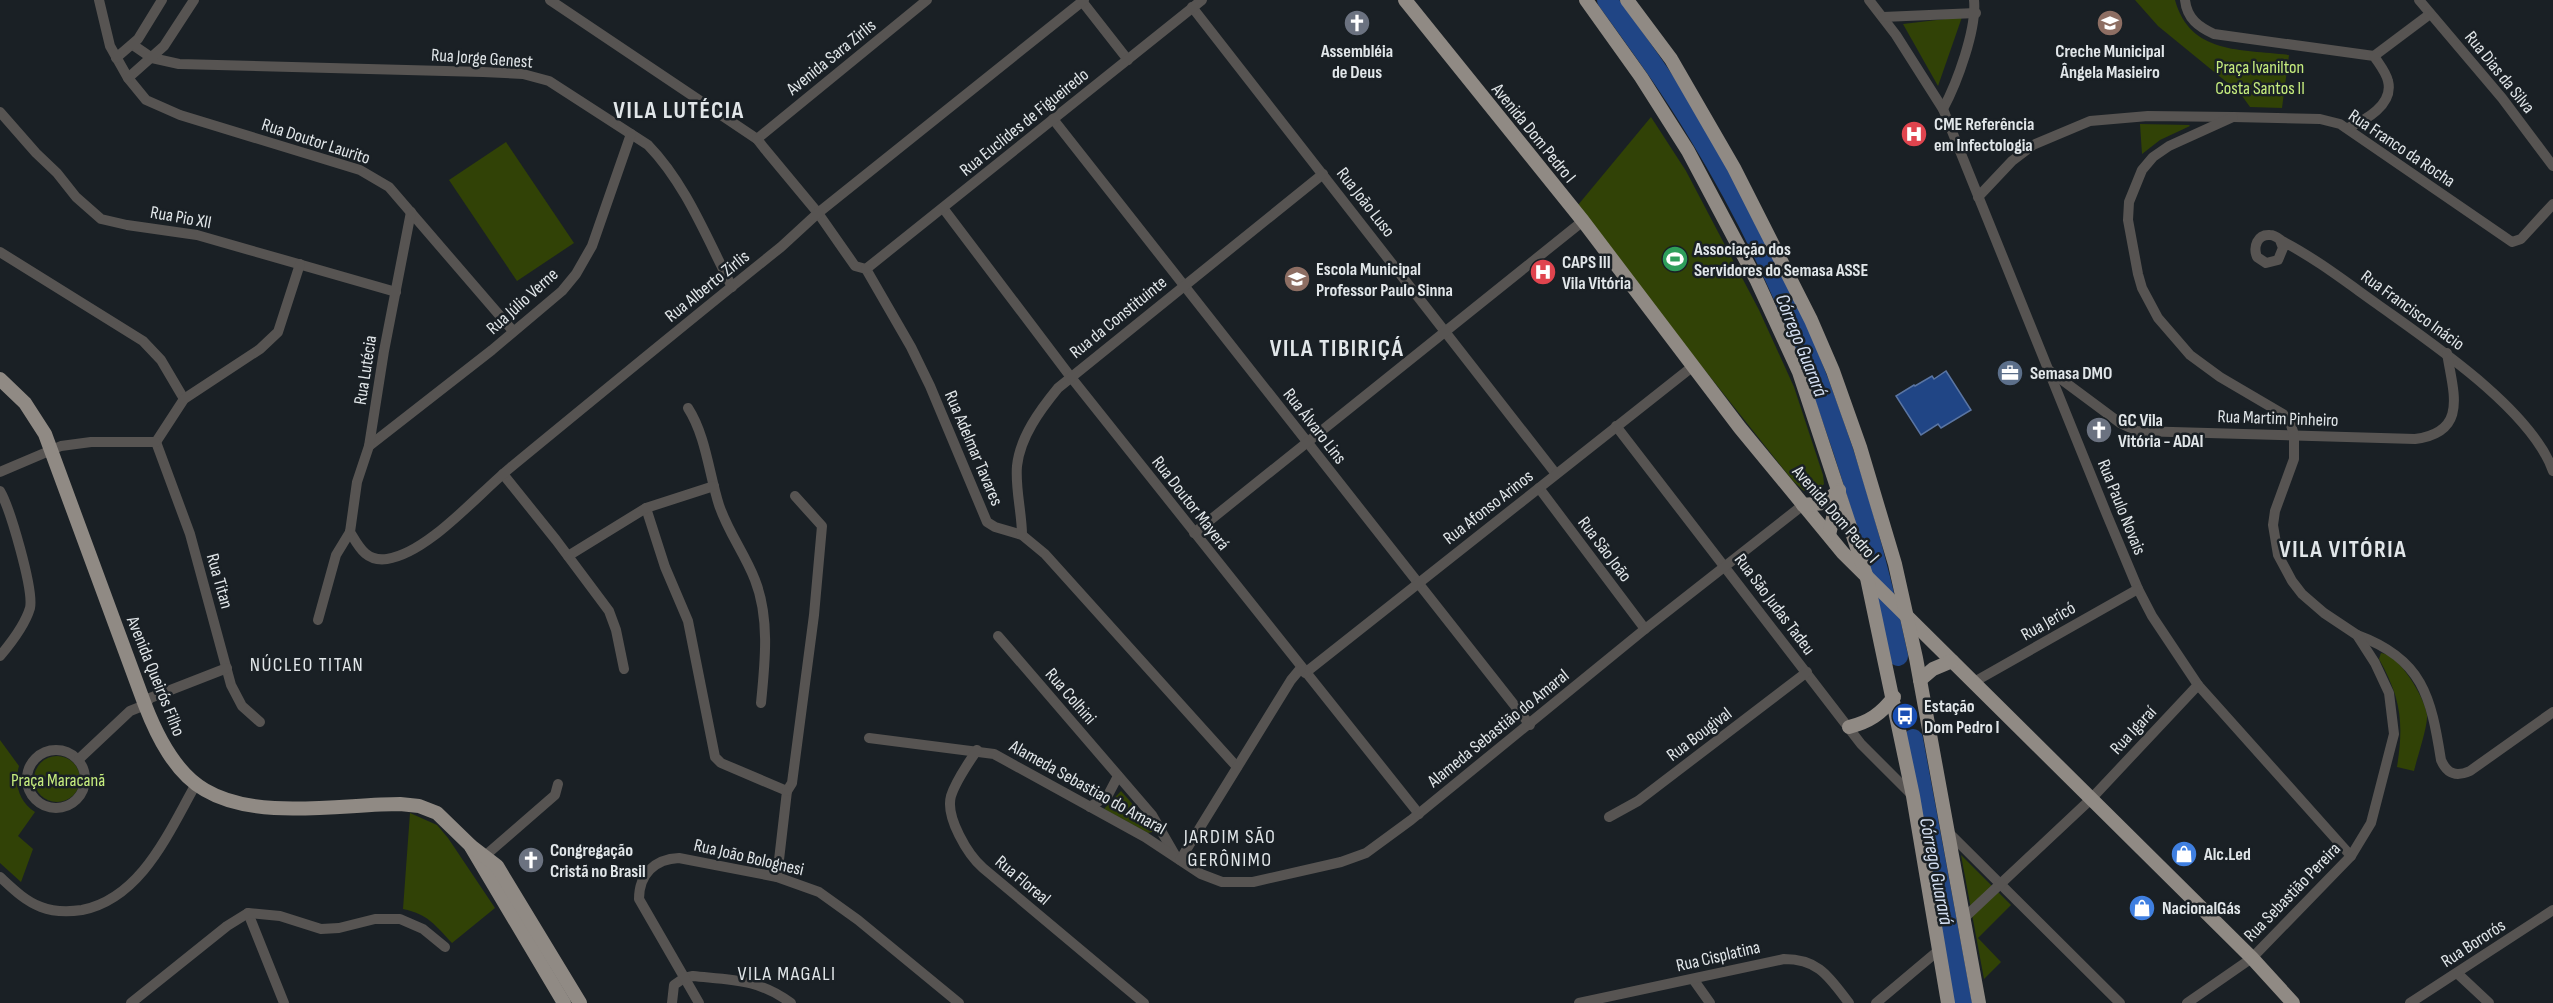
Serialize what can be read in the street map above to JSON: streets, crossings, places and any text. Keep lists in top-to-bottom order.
{
  "streets": {
    "main road": ["Avenida Dom Pedro I", "Avenida Queirós Filho"],
    "street": [
      "Avenida Sara Zirlis",
      "Rua Jorge Genest",
      "Rua Dias da Silva",
      "Rua Euclides de Figueiredo",
      "Rua Doutor Laurito",
      "Rua Franco da Rocha",
      "Rua João Luso",
      "Rua Pio XII",
      "Rua Alberto Zirlis",
      "Rua Júlio Verne",
      "Rua Francisco Inácio",
      "Rua da Constituinte",
      "Rua Lutécia",
      "Rua Martim Pinheiro",
      "Rua Álvaro Lins",
      "Rua Adelmar Tavares",
      "Rua Doutor Mayerá",
      "Rua Afonso Arinos",
      "Rua Paulo Novais",
      "Rua São João",
      "Rua Titan",
      "Rua São Judas Tadeu",
      "Rua Jericó",
      "Rua Colhini",
      "Alameda Sebastião do Amaral",
      "Rua Igaraí",
      "Rua Bougival",
      "Alameda Sebastiao do Amaral",
      "Rua João Bolognesi",
      "Rua Floreal",
      "Rua Sebastião Pereira",
      "Rua Bororós",
      "Rua Cisplatina"
    ]
  },
  "crossings": [
    ["Avenida Sara Zirlis", "Rua Adelmar Tavares"],
    ["Rua Jorge Genest", "Rua Alberto Zirlis"],
    ["Rua Jorge Genest", "Rua Júlio Verne"],
    ["Rua Euclides de Figueiredo", "Rua João Luso"],
    ["Rua Euclides de Figueiredo", "Rua Álvaro Lins"],
    ["Rua Euclides de Figueiredo", "Rua Adelmar Tavares"],
    ["Rua Euclides de Figueiredo", "Rua Doutor Mayerá"],
    ["Avenida Dom Pedro I", "Rua Afonso Arinos"],
    ["Avenida Dom Pedro I", "Rua Jericó"],
    ["Avenida Dom Pedro I", "Alameda Sebastião do Amaral"],
    ["Avenida Dom Pedro I", "Rua Igaraí"],
    ["Avenida Dom Pedro I", "Rua Sebastião Pereira"],
    ["Rua Doutor Laurito", "Rua Júlio Verne"],
    ["Rua Doutor Laurito", "Rua Lutécia"],
    ["Rua Franco da Rocha", "Rua Paulo Novais"],
    ["Rua João Luso", "Rua da Constituinte"],
    ["Rua João Luso", "Rua Afonso Arinos"],
    ["Rua Pio XII", "Rua Lutécia"],
    ["Rua Alberto Zirlis", "Rua Lutécia"],
    ["Rua Alberto Zirlis", "Rua Adelmar Tavares"],
    ["Rua Júlio Verne", "Rua Lutécia"],
    ["Rua Francisco Inácio", "Rua Martim Pinheiro"],
    ["Rua da Constituinte", "Rua Álvaro Lins"],
    ["Rua da Constituinte", "Rua Adelmar Tavares"],
    ["Rua da Constituinte", "Rua Doutor Mayerá"],
    ["Rua Martim Pinheiro", "Rua Paulo Novais"],
    ["Rua Martim Pinheiro", "Rua Sebastião Pereira"],
    ["Rua Álvaro Lins", "Rua Afonso Arinos"],
    ["Rua Álvaro Lins", "Alameda Sebastião do Amaral"],
    ["Rua Adelmar Tavares", "Rua Afonso Arinos"],
    ["Rua Doutor Mayerá", "Rua Afonso Arinos"],
    ["Rua Doutor Mayerá", "Alameda Sebastião do Amaral"],
    ["Rua Afonso Arinos", "Rua São João"],
    ["Rua Afonso Arinos", "Rua São Judas Tadeu"],
    ["Rua Afonso Arinos", "Rua Colhini"],
    ["Rua Afonso Arinos", "Alameda Sebastião do Amaral"],
    ["Rua Afonso Arinos", "Alameda Sebastiao do Amaral"],
    ["Rua Paulo Novais", "Rua Jericó"],
    ["Rua Paulo Novais", "Rua Igaraí"],
    ["Rua Paulo Novais", "Rua Sebastião Pereira"],
    ["Rua São João", "Alameda Sebastião do Amaral"],
    ["Rua São Judas Tadeu", "Alameda Sebastião do Amaral"],
    ["Rua São Judas Tadeu", "Rua Bougival"],
    ["Rua Colhini", "Alameda Sebastião do Amaral"],
    ["Rua Colhini", "Alameda Sebastiao do Amaral"],
    ["Alameda Sebastião do Amaral", "Alameda Sebastiao do Amaral"],
    ["Alameda Sebastiao do Amaral", "Rua Floreal"]
  ],
  "districts": [
    "VILA LUTÉCIA",
    "VILA TIBIRIÇÁ",
    "VILA VITÓRIA",
    "NÚCLEO TITAN",
    "JARDIM SÃO GERÔNIMO",
    "VILA MAGALI"
  ],
  "water": ["Córrego Guarará"],
  "parks": ["Praça Ivanilton Costa Santos II", "Praça Maracanã"],
  "places": {
    "church": ["Assembléia de Deus", "GC Vila Vitória - ADAI", "Congregação Cristã no Brasil"],
    "school or university": ["Creche Municipal Ângela Masieiro", "Escola Municipal Professor Paulo Sinna"],
    "hospital": ["CME Referência em Infectologia", "CAPS III Vila Vitória"],
    "sports": ["Associação dos Servidores do Semasa ASSE"],
    "office": ["Semasa DMO"],
    "bus stop": ["Estação Dom Pedro I"],
    "shop": ["Alc.Led", "NacionalGás"]
  }
}
